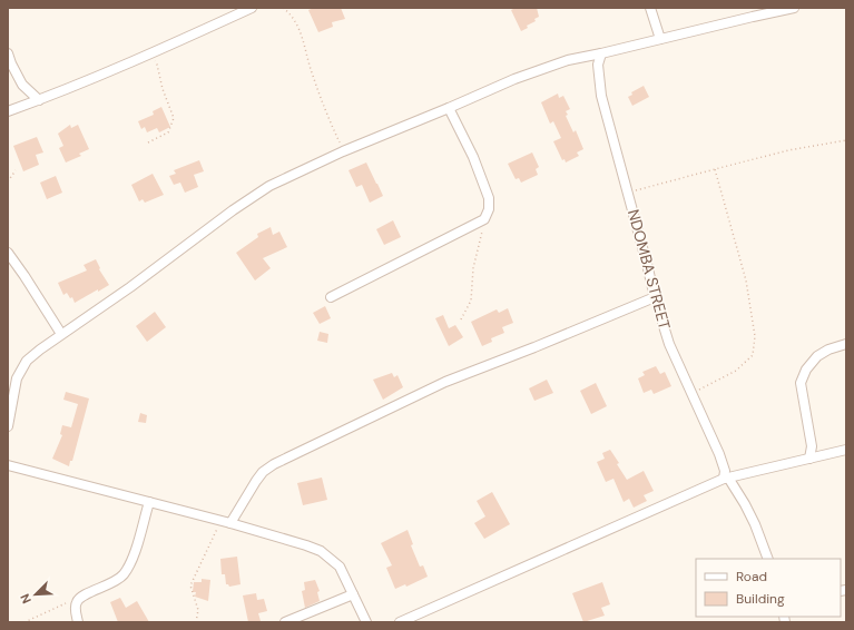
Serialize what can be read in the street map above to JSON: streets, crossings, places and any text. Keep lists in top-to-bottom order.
{
  "streets": {
    "street": ["NDOMBA STREET"]
  },
  "legend": ["Road", "Building"],
  "north": "bottom left"
}
